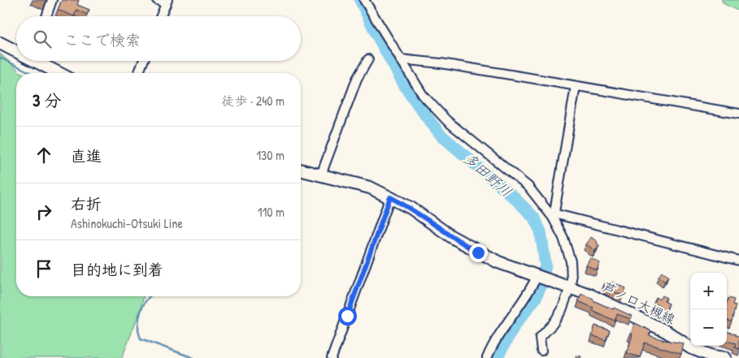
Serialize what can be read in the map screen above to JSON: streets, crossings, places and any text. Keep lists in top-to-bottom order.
{
  "streets": {
    "main road": ["芦ノ口大槻線"]
  },
  "water": ["多田野川"],
  "page": {
    "search": "ここで検索",
    "heading": ["3 分", "徒歩 · 240 m"],
    "list": [
      ["直進", "130 m"],
      ["右折", "Ashinokuchi-Otsuki Line", "110 m"],
      "目的地に到着"
    ],
    "map_buttons": ["+", "−"]
  }
}
